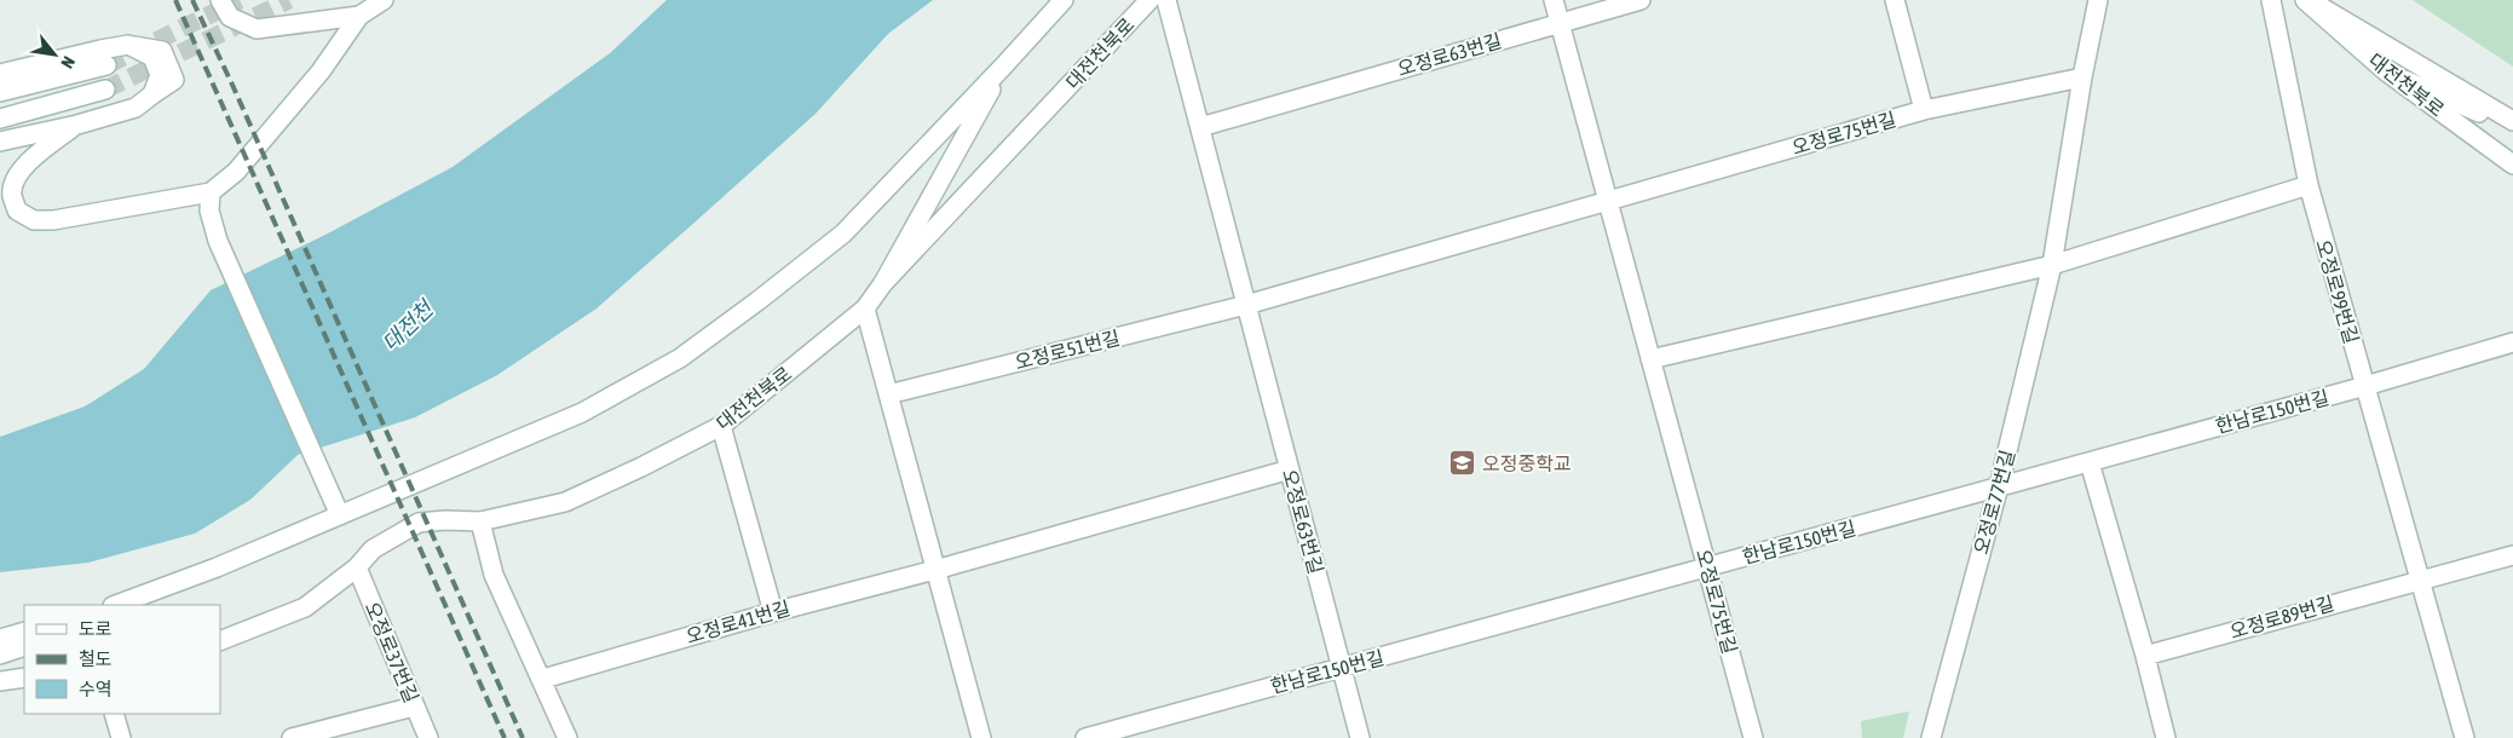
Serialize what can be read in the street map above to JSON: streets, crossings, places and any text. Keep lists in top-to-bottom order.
{
  "streets": {
    "street": [
      "대전천북로",
      "오정로63번길",
      "오정로75번길",
      "오정로99번길",
      "오정로51번길",
      "한남로150번길",
      "오정로77번길",
      "오정로89번길",
      "오정로41번길",
      "오정로37번길"
    ]
  },
  "crossings": [
    ["대전천북로", "오정로37번길"],
    ["오정로63번길", "오정로75번길"],
    ["오정로63번길", "오정로51번길"],
    ["오정로63번길", "한남로150번길"],
    ["오정로75번길", "한남로150번길"],
    ["오정로75번길", "오정로77번길"],
    ["오정로99번길", "한남로150번길"],
    ["오정로99번길", "오정로89번길"],
    ["한남로150번길", "오정로77번길"]
  ],
  "water": ["대전천"],
  "places": {
    "school or university": ["오정중학교"]
  },
  "legend": ["도로", "철도", "수역"],
  "north": "bottom right"
}
